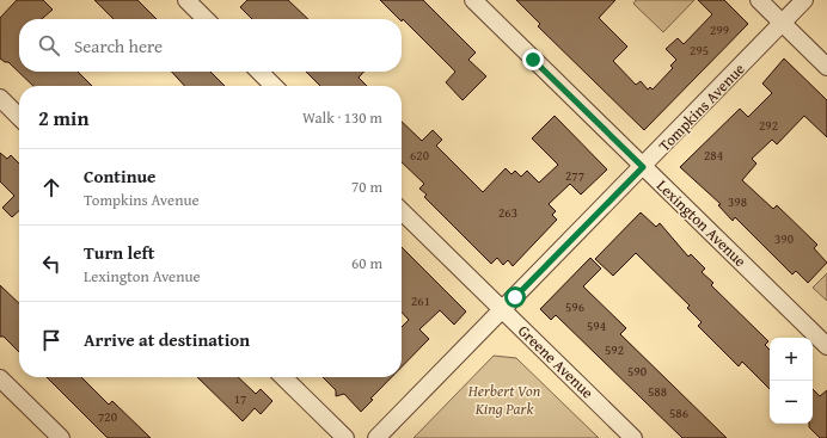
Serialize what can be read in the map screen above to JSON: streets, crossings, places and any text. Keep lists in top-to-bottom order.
{
  "streets": {
    "street": ["Tompkins Avenue", "Lexington Avenue", "Greene Avenue"]
  },
  "crossings": [
    ["Tompkins Avenue", "Lexington Avenue"],
    ["Tompkins Avenue", "Greene Avenue"]
  ],
  "parks": ["Herbert Von King Park"],
  "house_numbers": [
    "299",
    "295",
    "292",
    "620",
    "284",
    "277",
    "398",
    "263",
    "390",
    "261",
    "596",
    "594",
    "592",
    "590",
    "588",
    "17",
    "586",
    "720"
  ],
  "page": {
    "search": "Search here",
    "heading": ["2 min", "Walk · 130 m"],
    "list": [
      ["Continue", "Tompkins Avenue", "70 m"],
      ["Turn left", "Lexington Avenue", "60 m"],
      "Arrive at destination"
    ],
    "map_buttons": ["+", "−"]
  }
}
